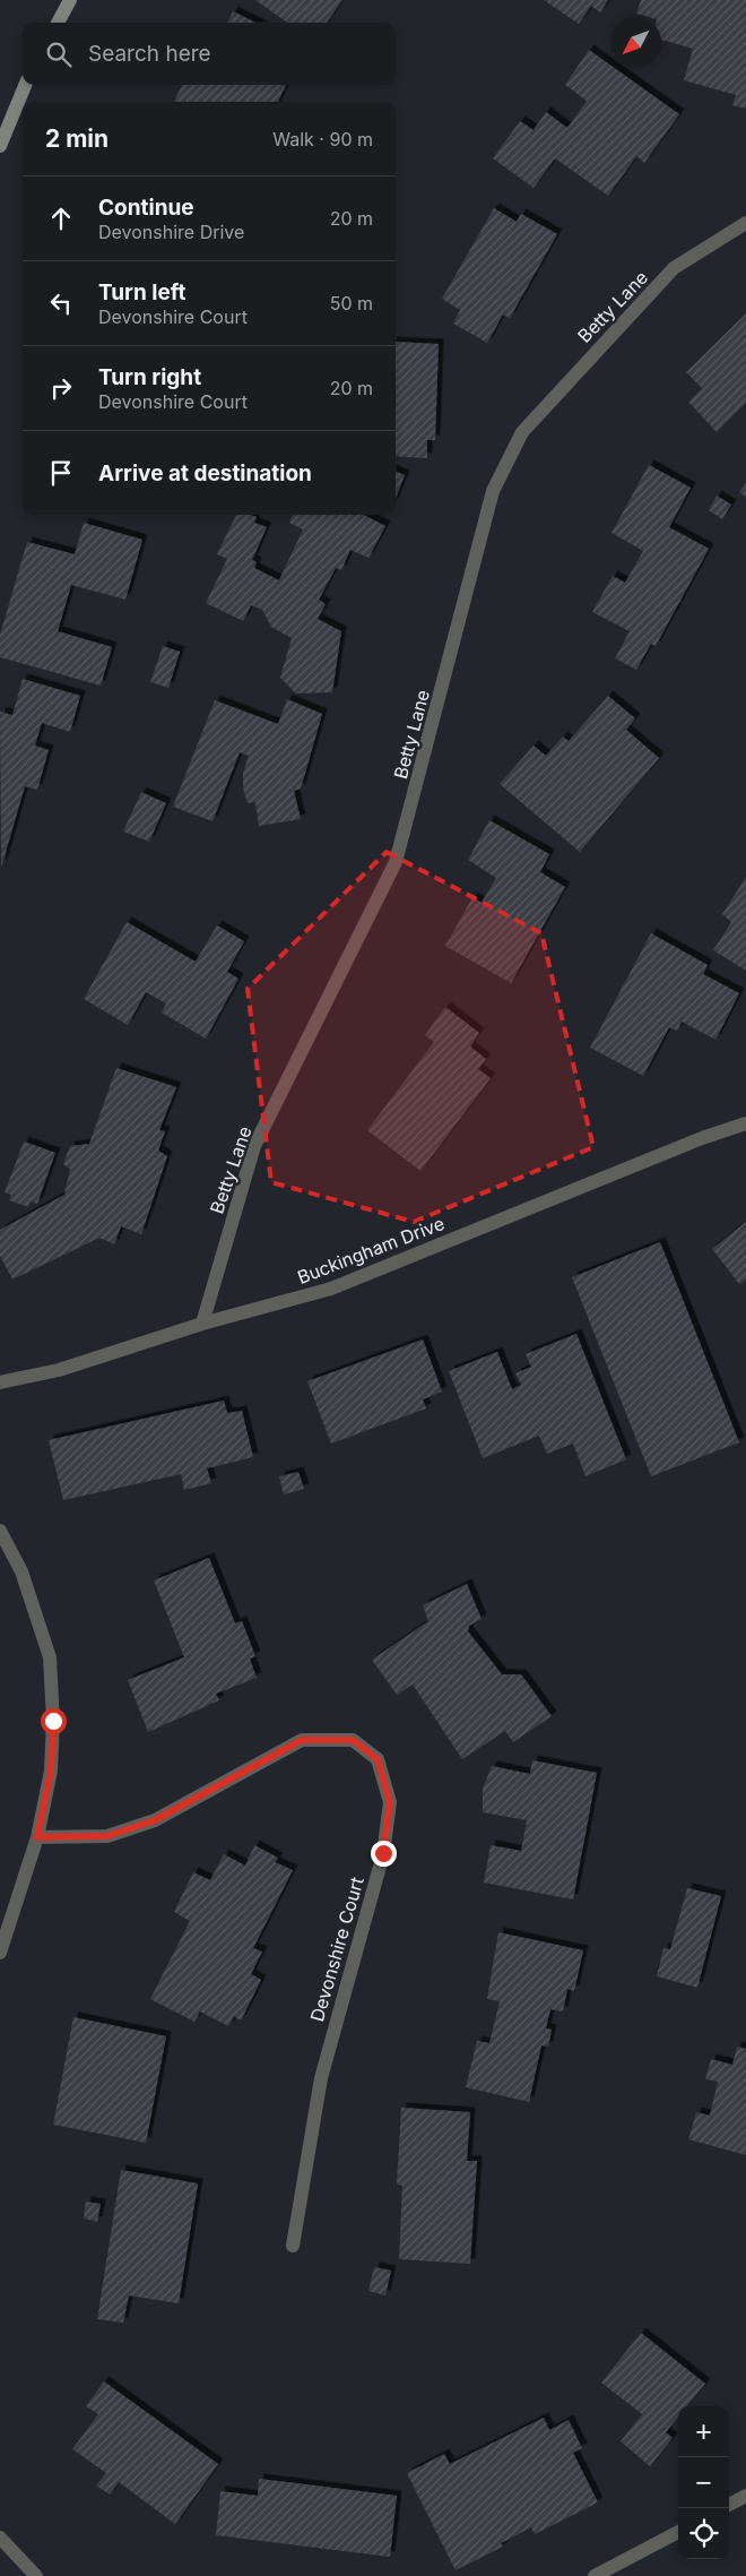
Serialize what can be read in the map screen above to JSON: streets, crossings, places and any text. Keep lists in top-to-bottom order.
{
  "streets": {
    "street": ["Betty Lane", "Buckingham Drive", "Devonshire Court"]
  },
  "crossings": [
    ["Betty Lane", "Buckingham Drive"]
  ],
  "north": "bottom left",
  "page": {
    "search": "Search here",
    "heading": ["2 min", "Walk · 90 m"],
    "list": [
      ["Continue", "Devonshire Drive", "20 m"],
      ["Turn left", "Devonshire Court", "50 m"],
      ["Turn right", "Devonshire Court", "20 m"],
      "Arrive at destination"
    ],
    "map_buttons": ["+", "−"]
  }
}
